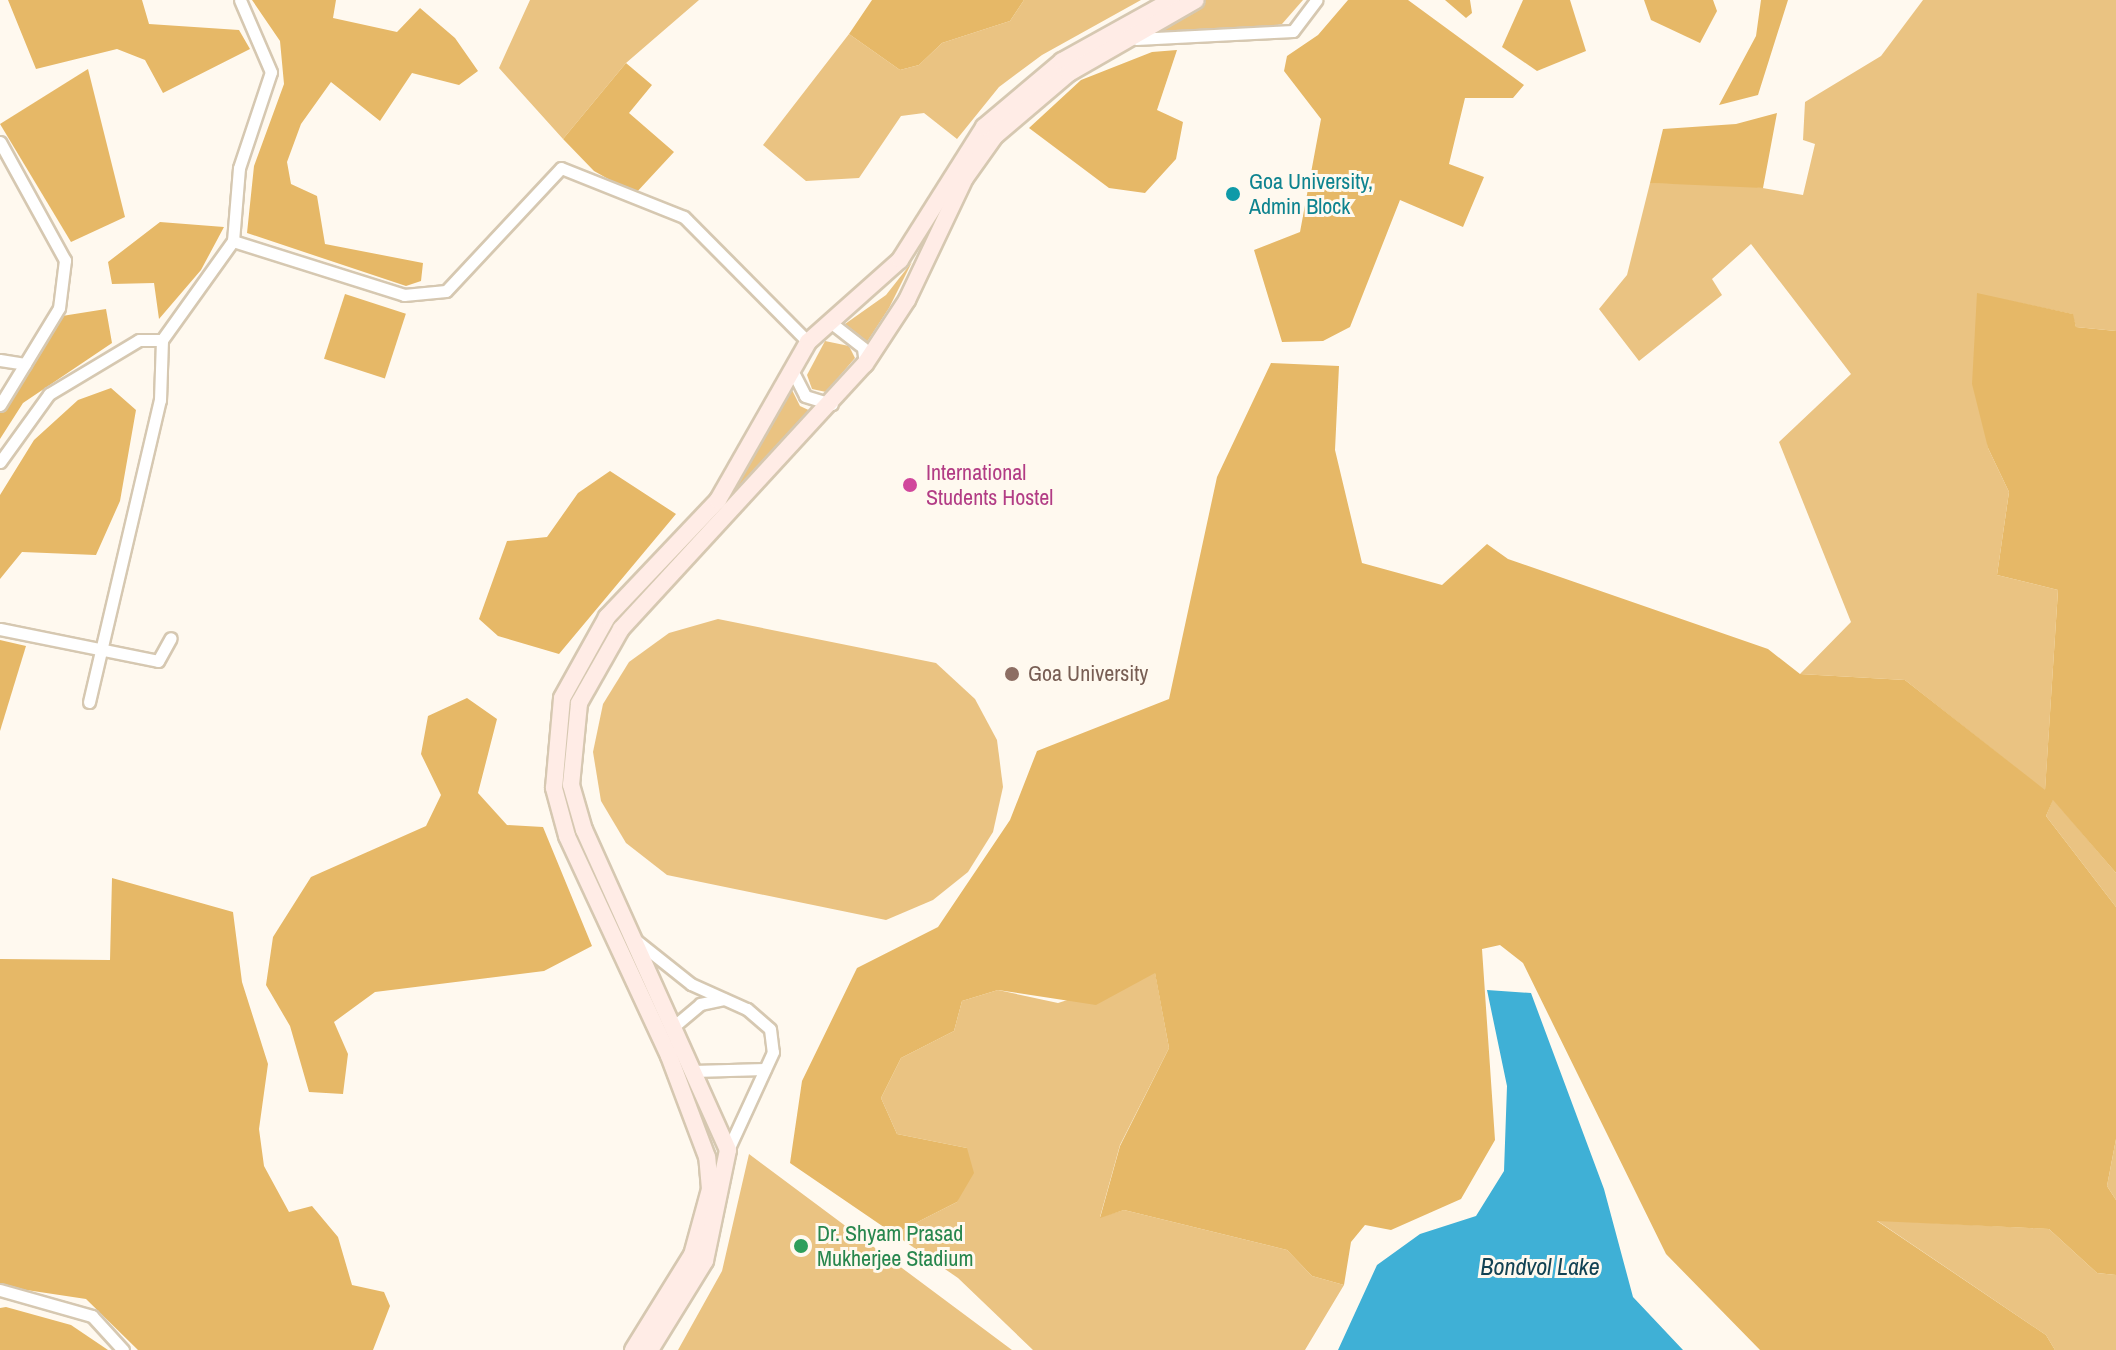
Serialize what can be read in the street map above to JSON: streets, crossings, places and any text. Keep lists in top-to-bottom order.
{
  "water": ["Bondvol Lake"],
  "places": [
    "Goa University, Admin Block",
    "International Students Hostel",
    "Goa University",
    "Dr. Shyam Prasad Mukherjee Stadium"
  ]
}
